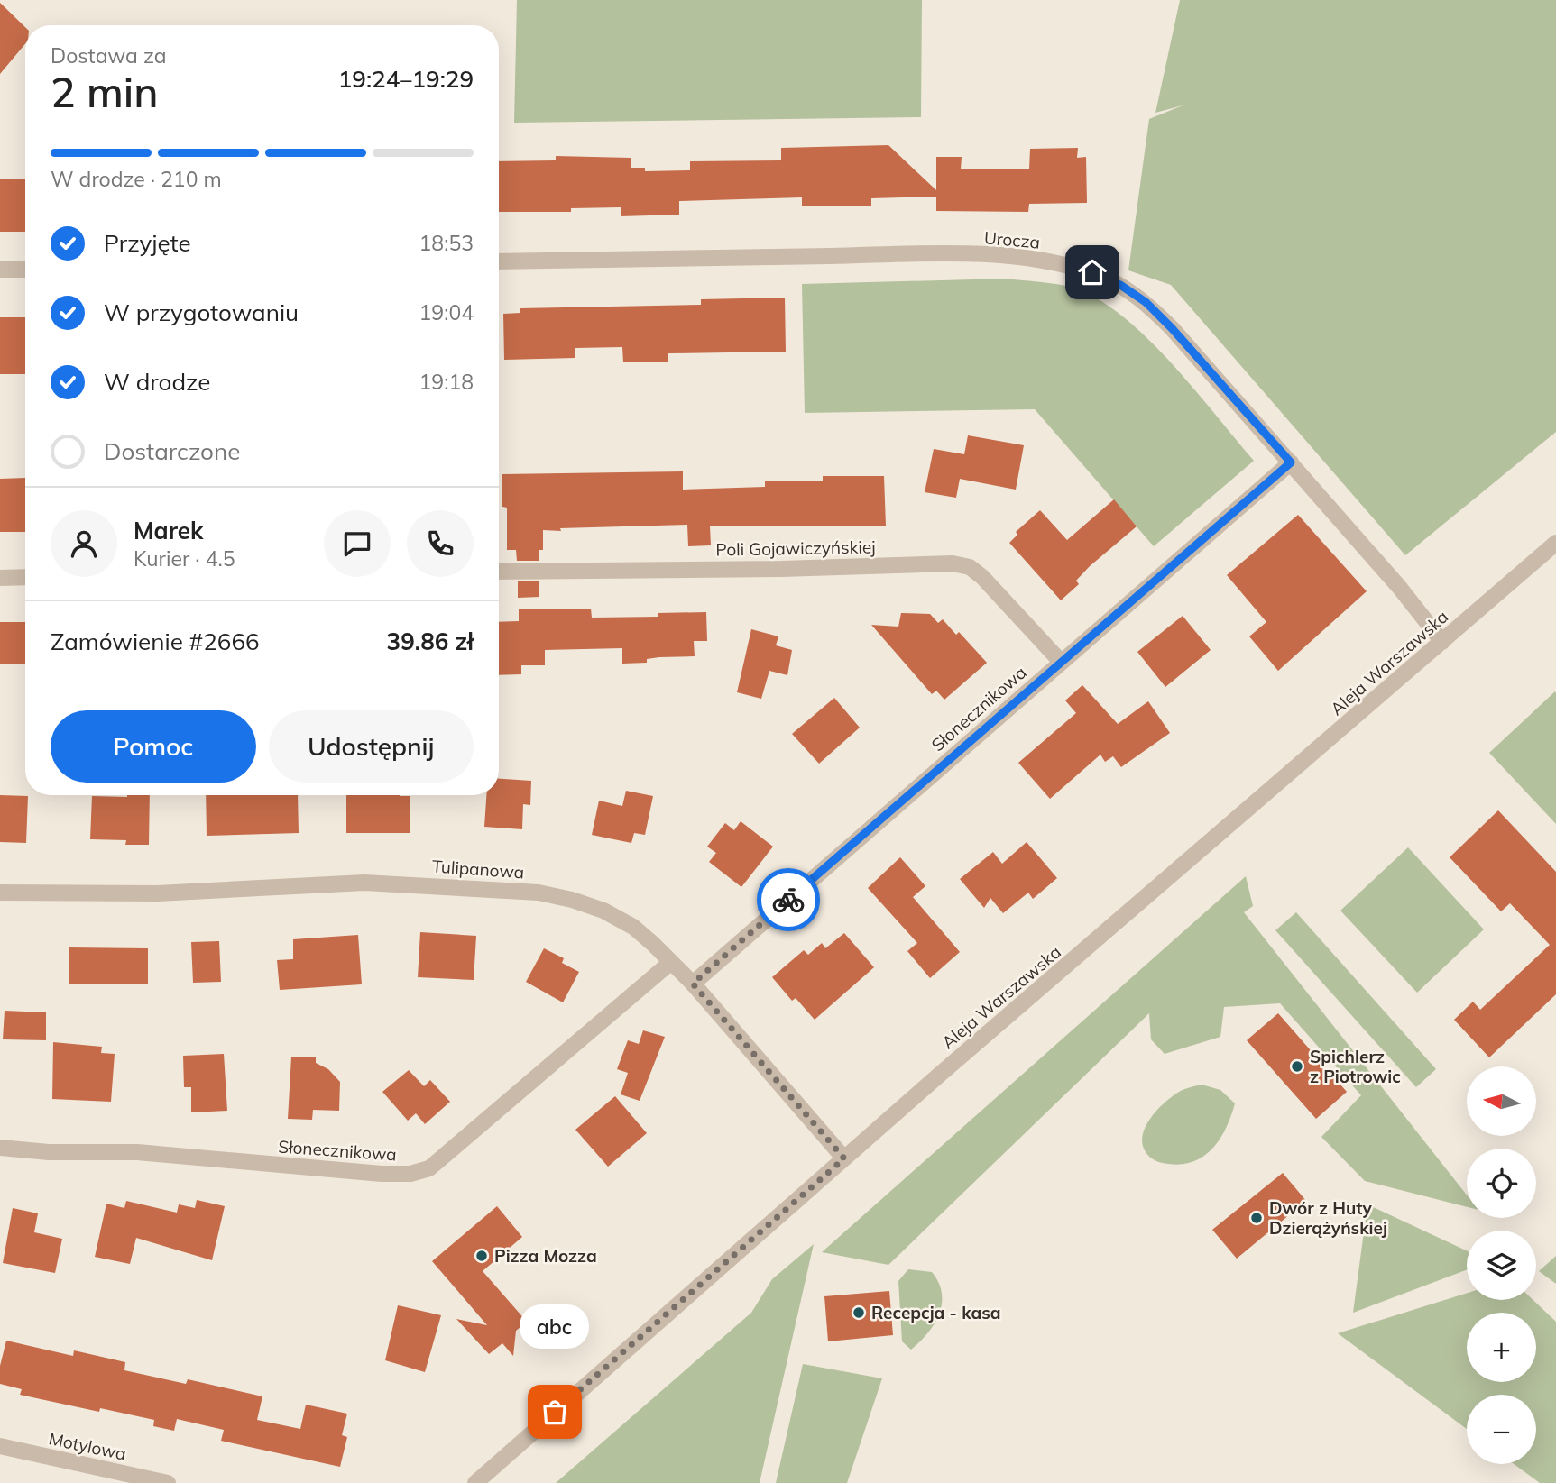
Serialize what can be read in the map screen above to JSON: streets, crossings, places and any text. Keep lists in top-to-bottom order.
{
  "streets": {
    "street": [
      "Urocza",
      "Poli Gojawiczyńskiej",
      "Aleja Warszawska",
      "Słonecznikowa",
      "Tulipanowa",
      "Motylowa"
    ]
  },
  "crossings": [
    ["Urocza", "Aleja Warszawska"],
    ["Urocza", "Słonecznikowa"],
    ["Poli Gojawiczyńskiej", "Słonecznikowa"],
    ["Aleja Warszawska", "Tulipanowa"],
    ["Słonecznikowa", "Tulipanowa"]
  ],
  "places": [
    "Spichlerz z Piotrowic",
    "Dwór z Huty Dzierążyńskiej",
    "Pizza Mozza",
    "Recepcja - kasa",
    "abc"
  ],
  "north": "left",
  "page": {
    "heading": ["2 min", "Dostawa za", "19:24–19:29"],
    "panel": [
      "Marek",
      "Kurier · 4.5",
      "Zamówienie #2666",
      "39.86 zł"
    ],
    "bar": "W drodze · 210 m",
    "list": [
      ["Przyjęte", "18:53"],
      ["W przygotowaniu", "19:04"],
      ["W drodze", "19:18"],
      "Dostarczone"
    ],
    "buttons": ["Pomoc", "Udostępnij"],
    "map_buttons": ["+", "−"],
    "bubble": "abc"
  }
}
